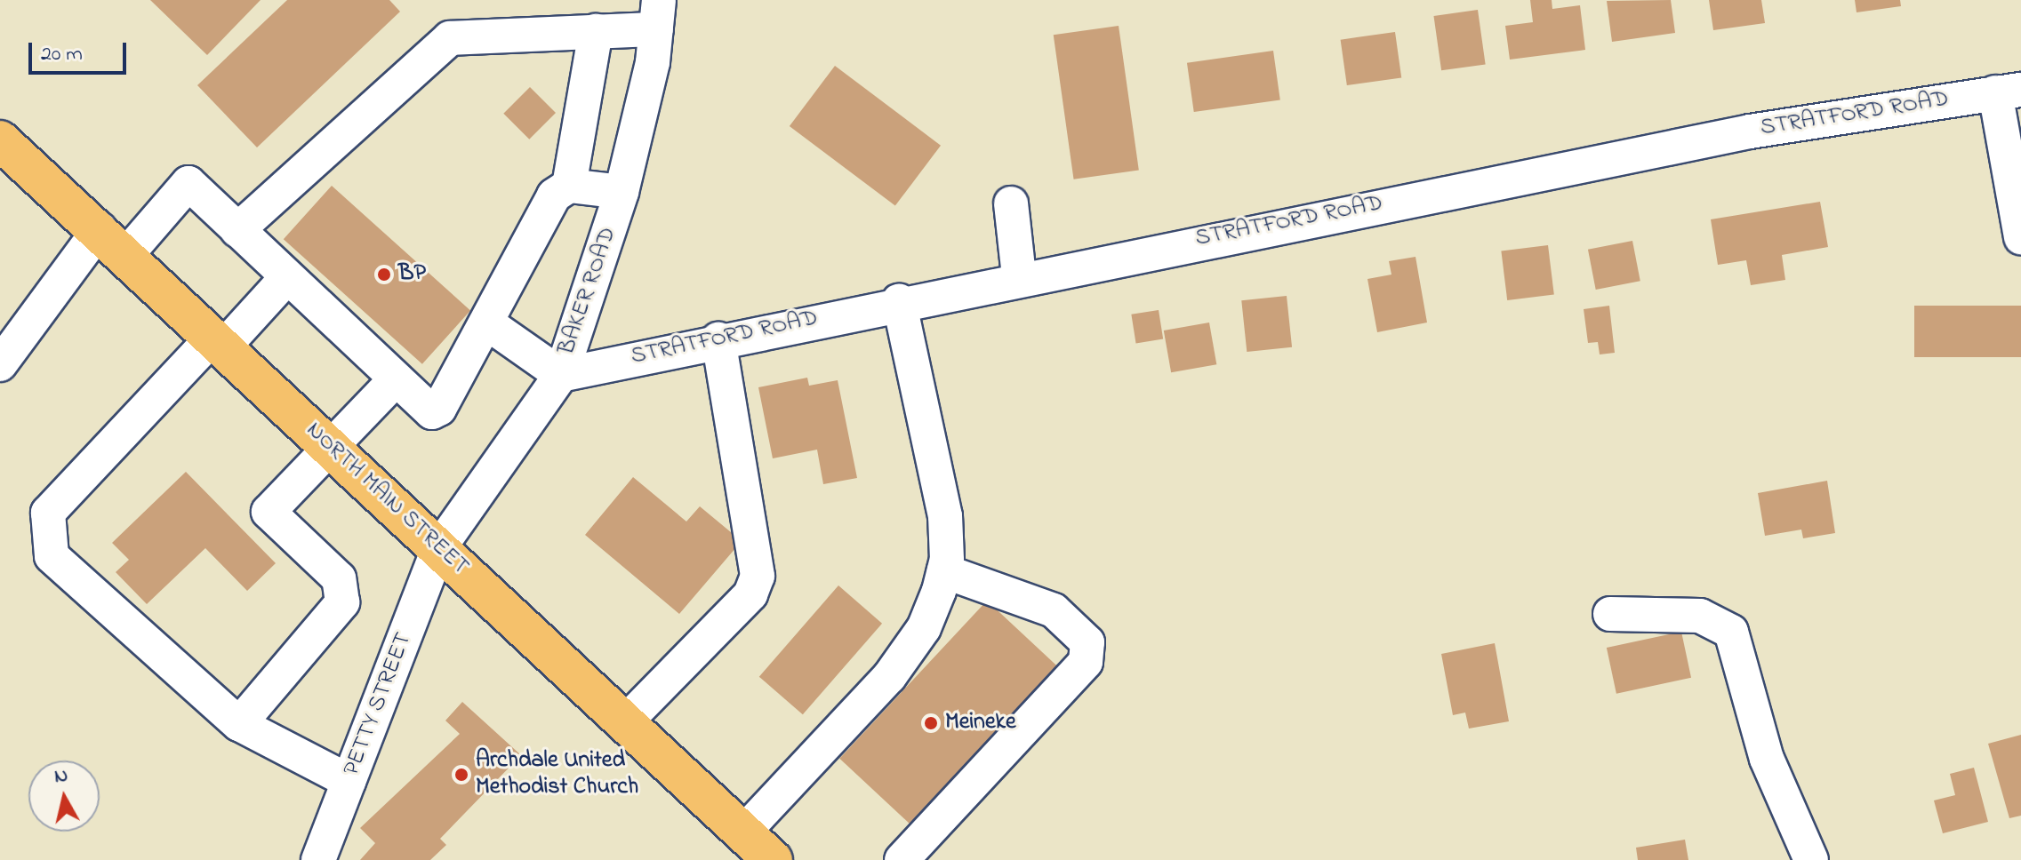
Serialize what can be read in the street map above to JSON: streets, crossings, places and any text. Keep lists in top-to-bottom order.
{
  "streets": {
    "main road": ["NORTH MAIN STREET"],
    "street": ["STRATFORD ROAD", "BAKER ROAD", "PETTY STREET"]
  },
  "crossings": [
    ["STRATFORD ROAD", "BAKER ROAD"],
    ["BAKER ROAD", "NORTH MAIN STREET"],
    ["BAKER ROAD", "PETTY STREET"],
    ["NORTH MAIN STREET", "PETTY STREET"]
  ],
  "places": ["BP", "Meineke", "Archdale United Methodist Church"],
  "scale_bar": "20 m",
  "north": "top"
}
